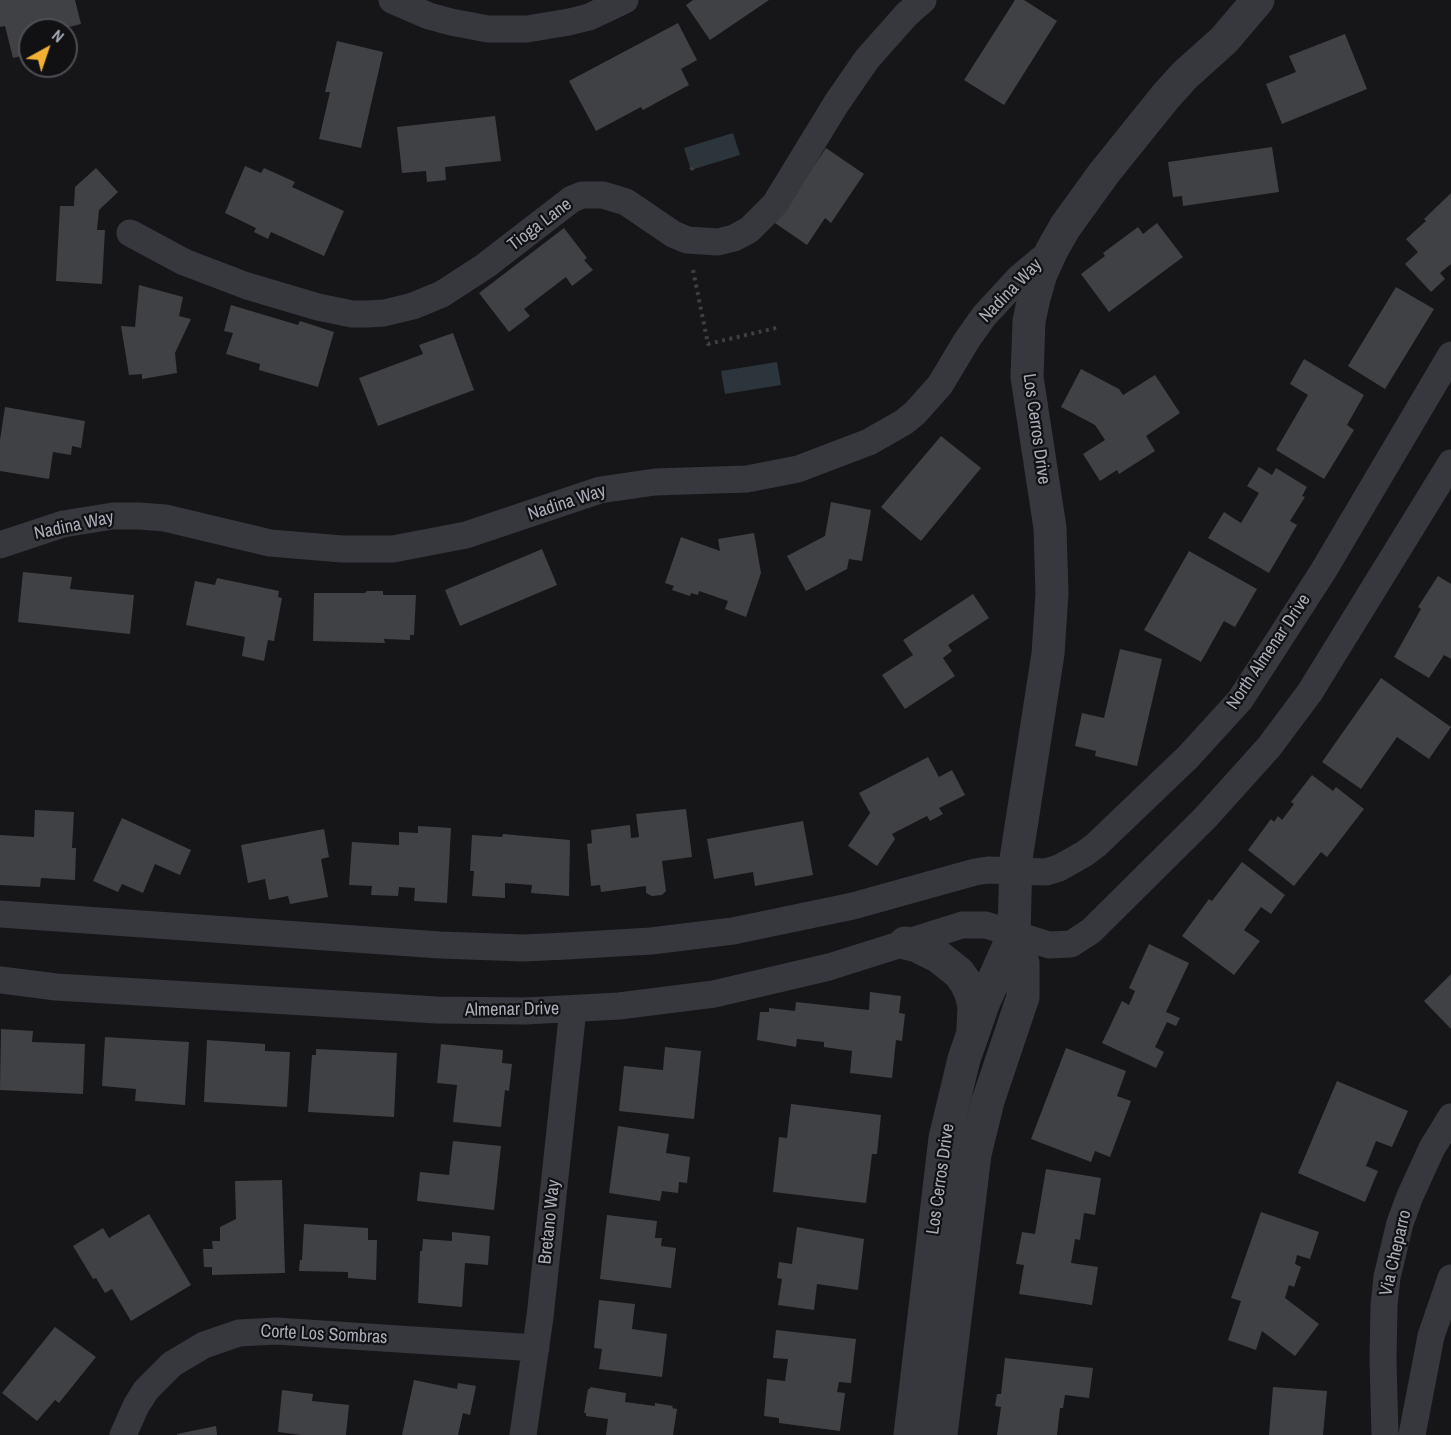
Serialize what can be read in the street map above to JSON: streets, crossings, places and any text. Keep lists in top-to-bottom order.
{
  "streets": {
    "street": [
      "Tioga Lane",
      "Nadina Way",
      "Los Cerros Drive",
      "North Almenar Drive",
      "Almenar Drive",
      "Bretano Way",
      "Via Cheparro",
      "Corte Los Sombras"
    ]
  },
  "crossings": [
    ["Nadina Way", "Los Cerros Drive"],
    ["Los Cerros Drive", "North Almenar Drive"],
    ["Los Cerros Drive", "Almenar Drive"],
    ["Almenar Drive", "Bretano Way"],
    ["Bretano Way", "Corte Los Sombras"]
  ],
  "north": "top right"
}
